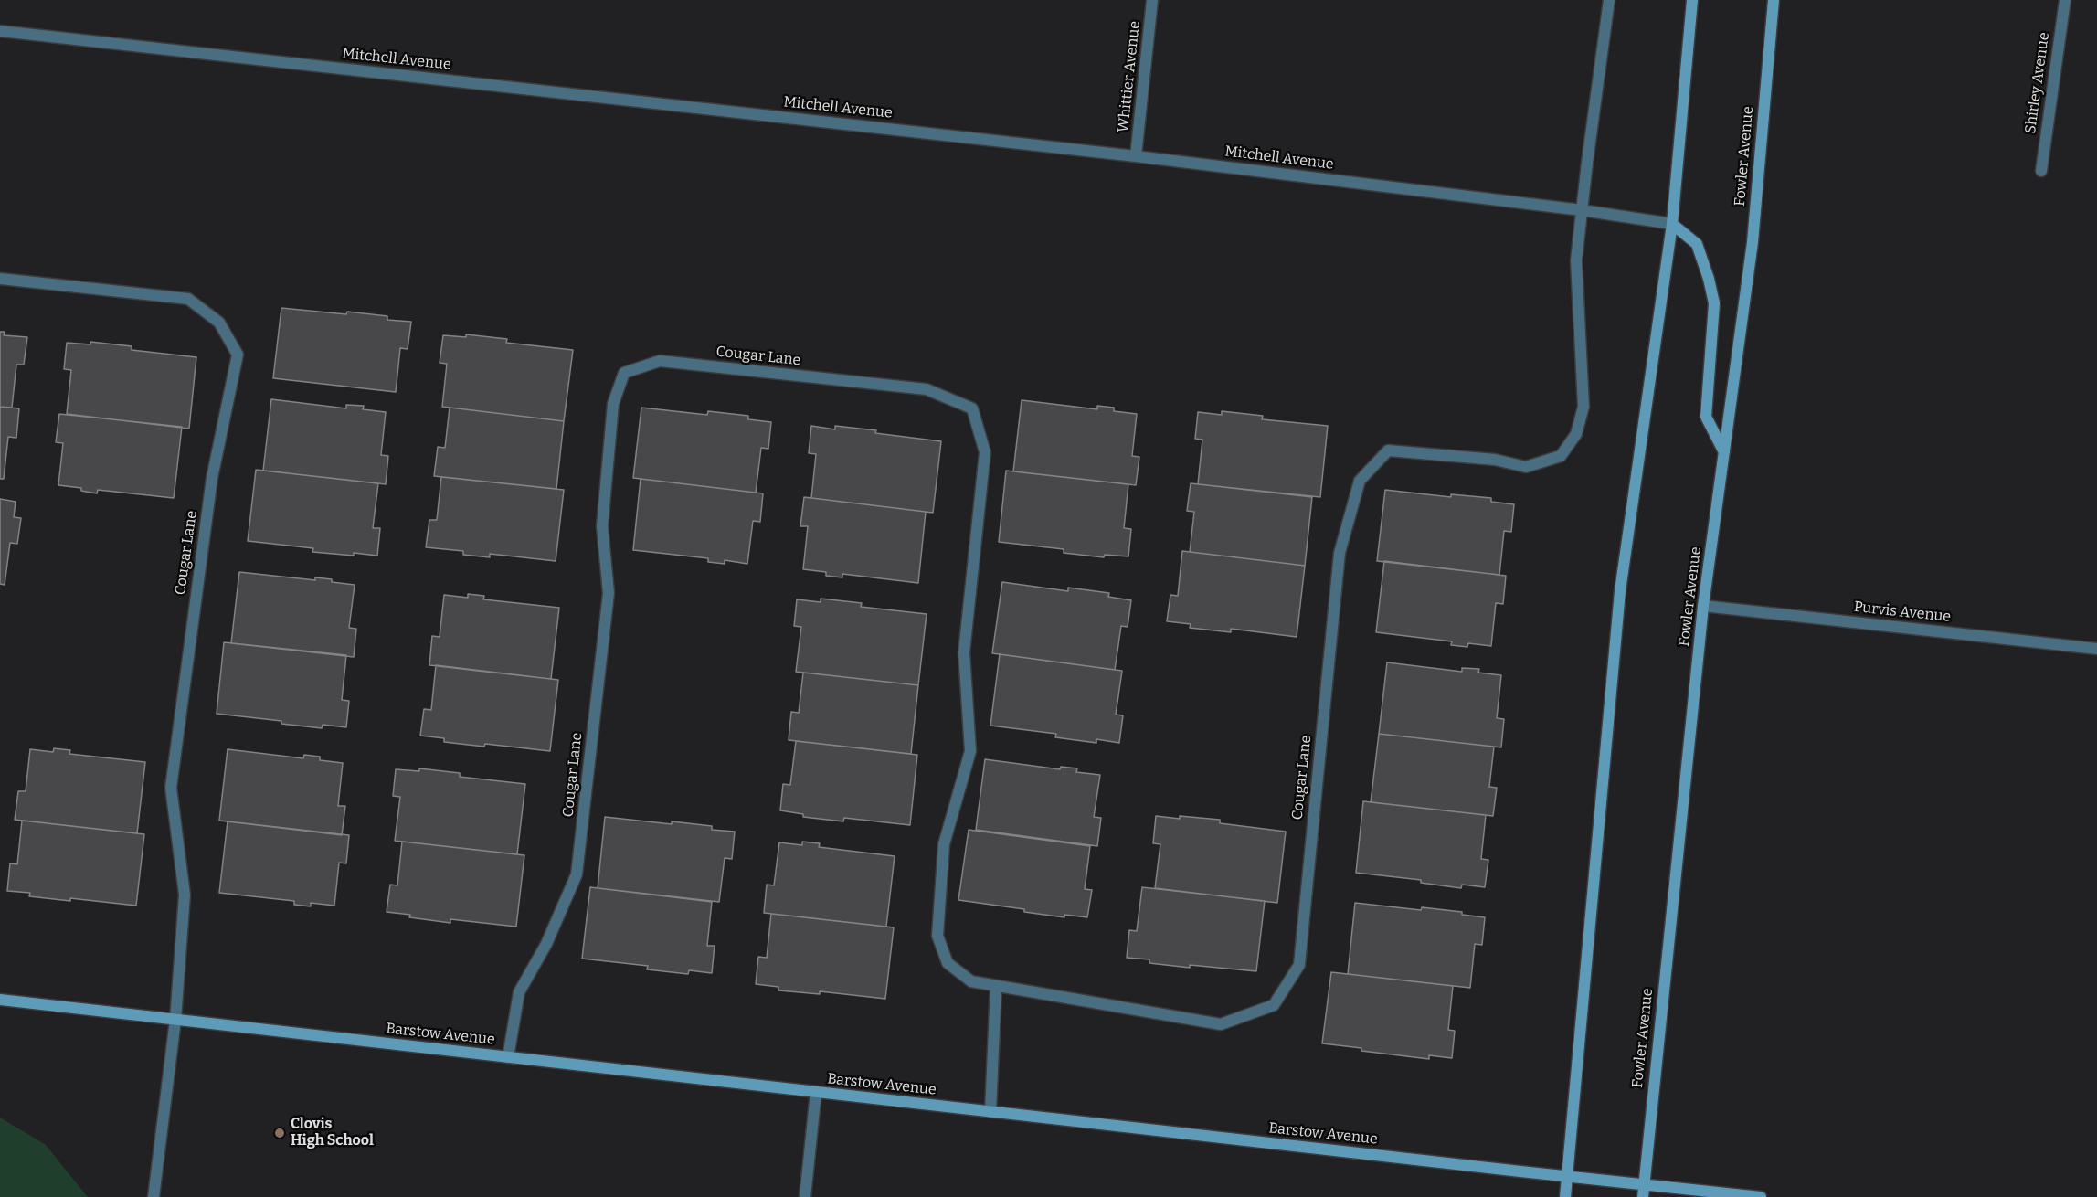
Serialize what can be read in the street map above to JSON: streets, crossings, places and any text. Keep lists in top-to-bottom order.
{
  "streets": {
    "main road": ["Fowler Avenue", "Barstow Avenue"],
    "street": [
      "Mitchell Avenue",
      "Whittier Avenue",
      "Shirley Avenue",
      "Cougar Lane",
      "Purvis Avenue"
    ]
  },
  "crossings": [
    ["Mitchell Avenue", "Whittier Avenue"],
    ["Mitchell Avenue", "Cougar Lane"],
    ["Fowler Avenue", "Purvis Avenue"],
    ["Fowler Avenue", "Barstow Avenue"],
    ["Cougar Lane", "Barstow Avenue"]
  ],
  "places": ["Clovis High School"]
}
